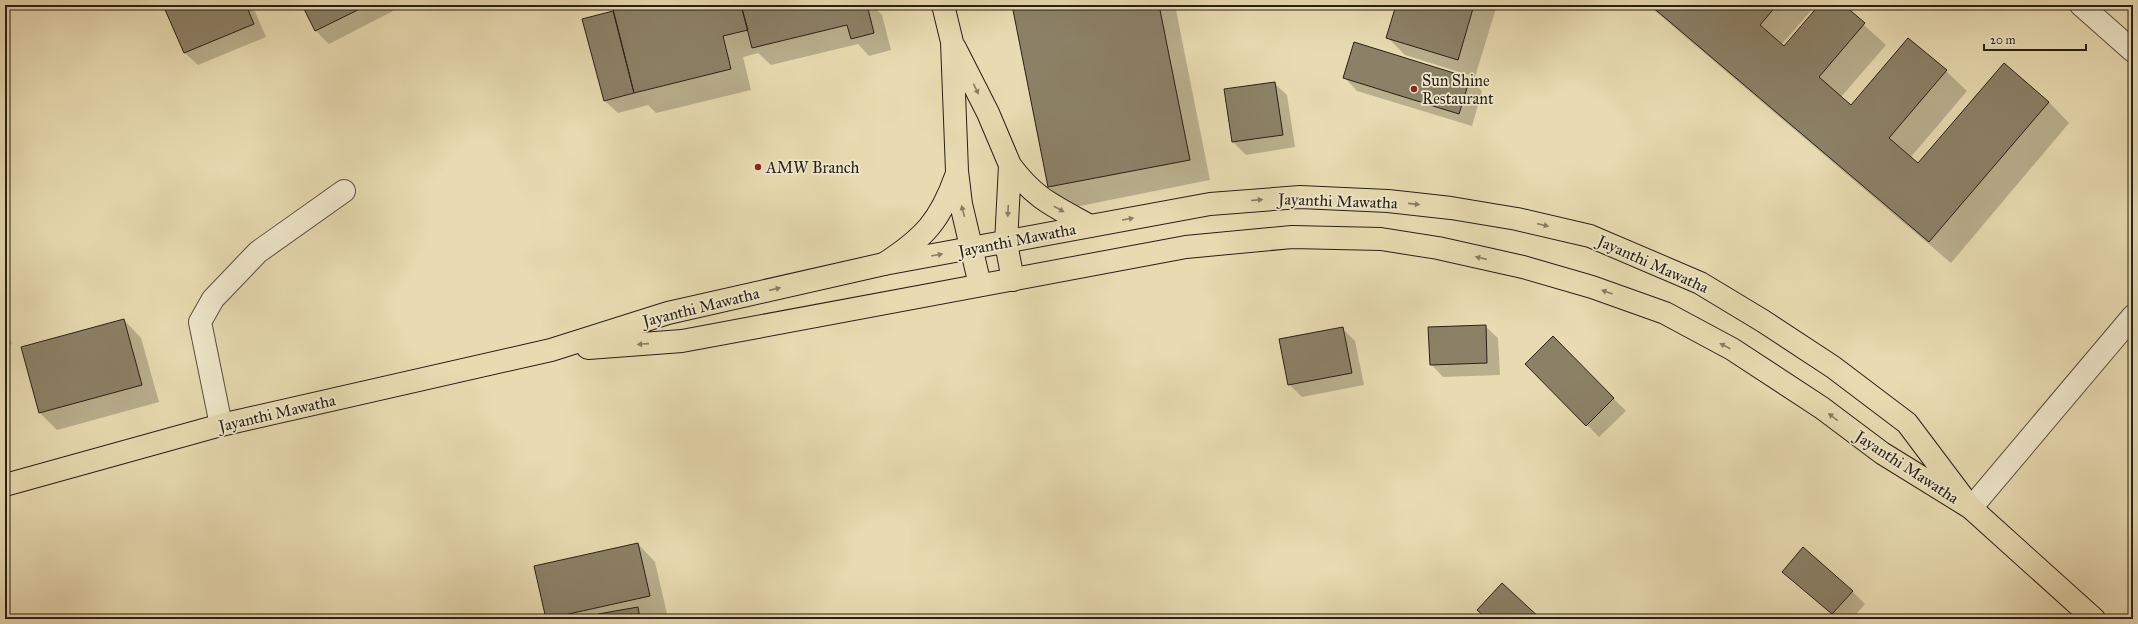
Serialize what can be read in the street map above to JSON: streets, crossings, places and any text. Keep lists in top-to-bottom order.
{
  "streets": {
    "main road": ["Jayanthi Mawatha"]
  },
  "places": ["Sun Shine Restaurant", "AMW Branch"],
  "scale_bar": "20 m"
}
